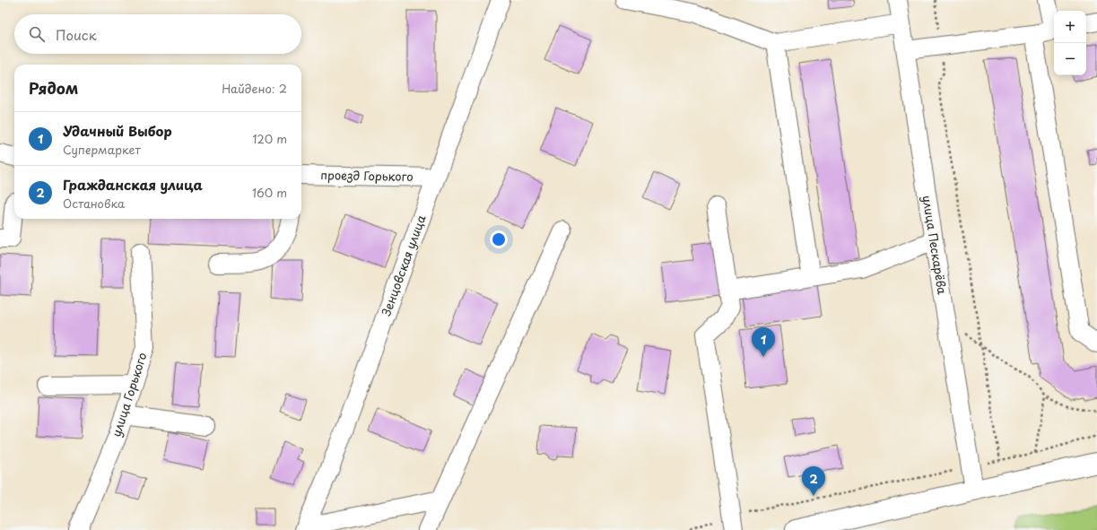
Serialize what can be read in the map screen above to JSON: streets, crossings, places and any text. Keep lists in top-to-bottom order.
{
  "streets": {
    "street": [
      "проезд Горького",
      "улица Пескарёва",
      "Зенцовская улица",
      "улица Горького"
    ]
  },
  "crossings": [
    ["проезд Горького", "Зенцовская улица"]
  ],
  "page": {
    "map_buttons": ["+", "−"],
    "search": "Поиск",
    "heading": ["Рядом", "Найдено: 2"],
    "list": [
      {
        "mark": "1",
        "name": "Удачный Выбор",
        "note": "Супермаркет",
        "value": "120 m"
      },
      {
        "mark": "2",
        "name": "Гражданская улица",
        "note": "Остановка",
        "value": "160 m"
      }
    ],
    "pins": ["1", "2"]
  }
}
